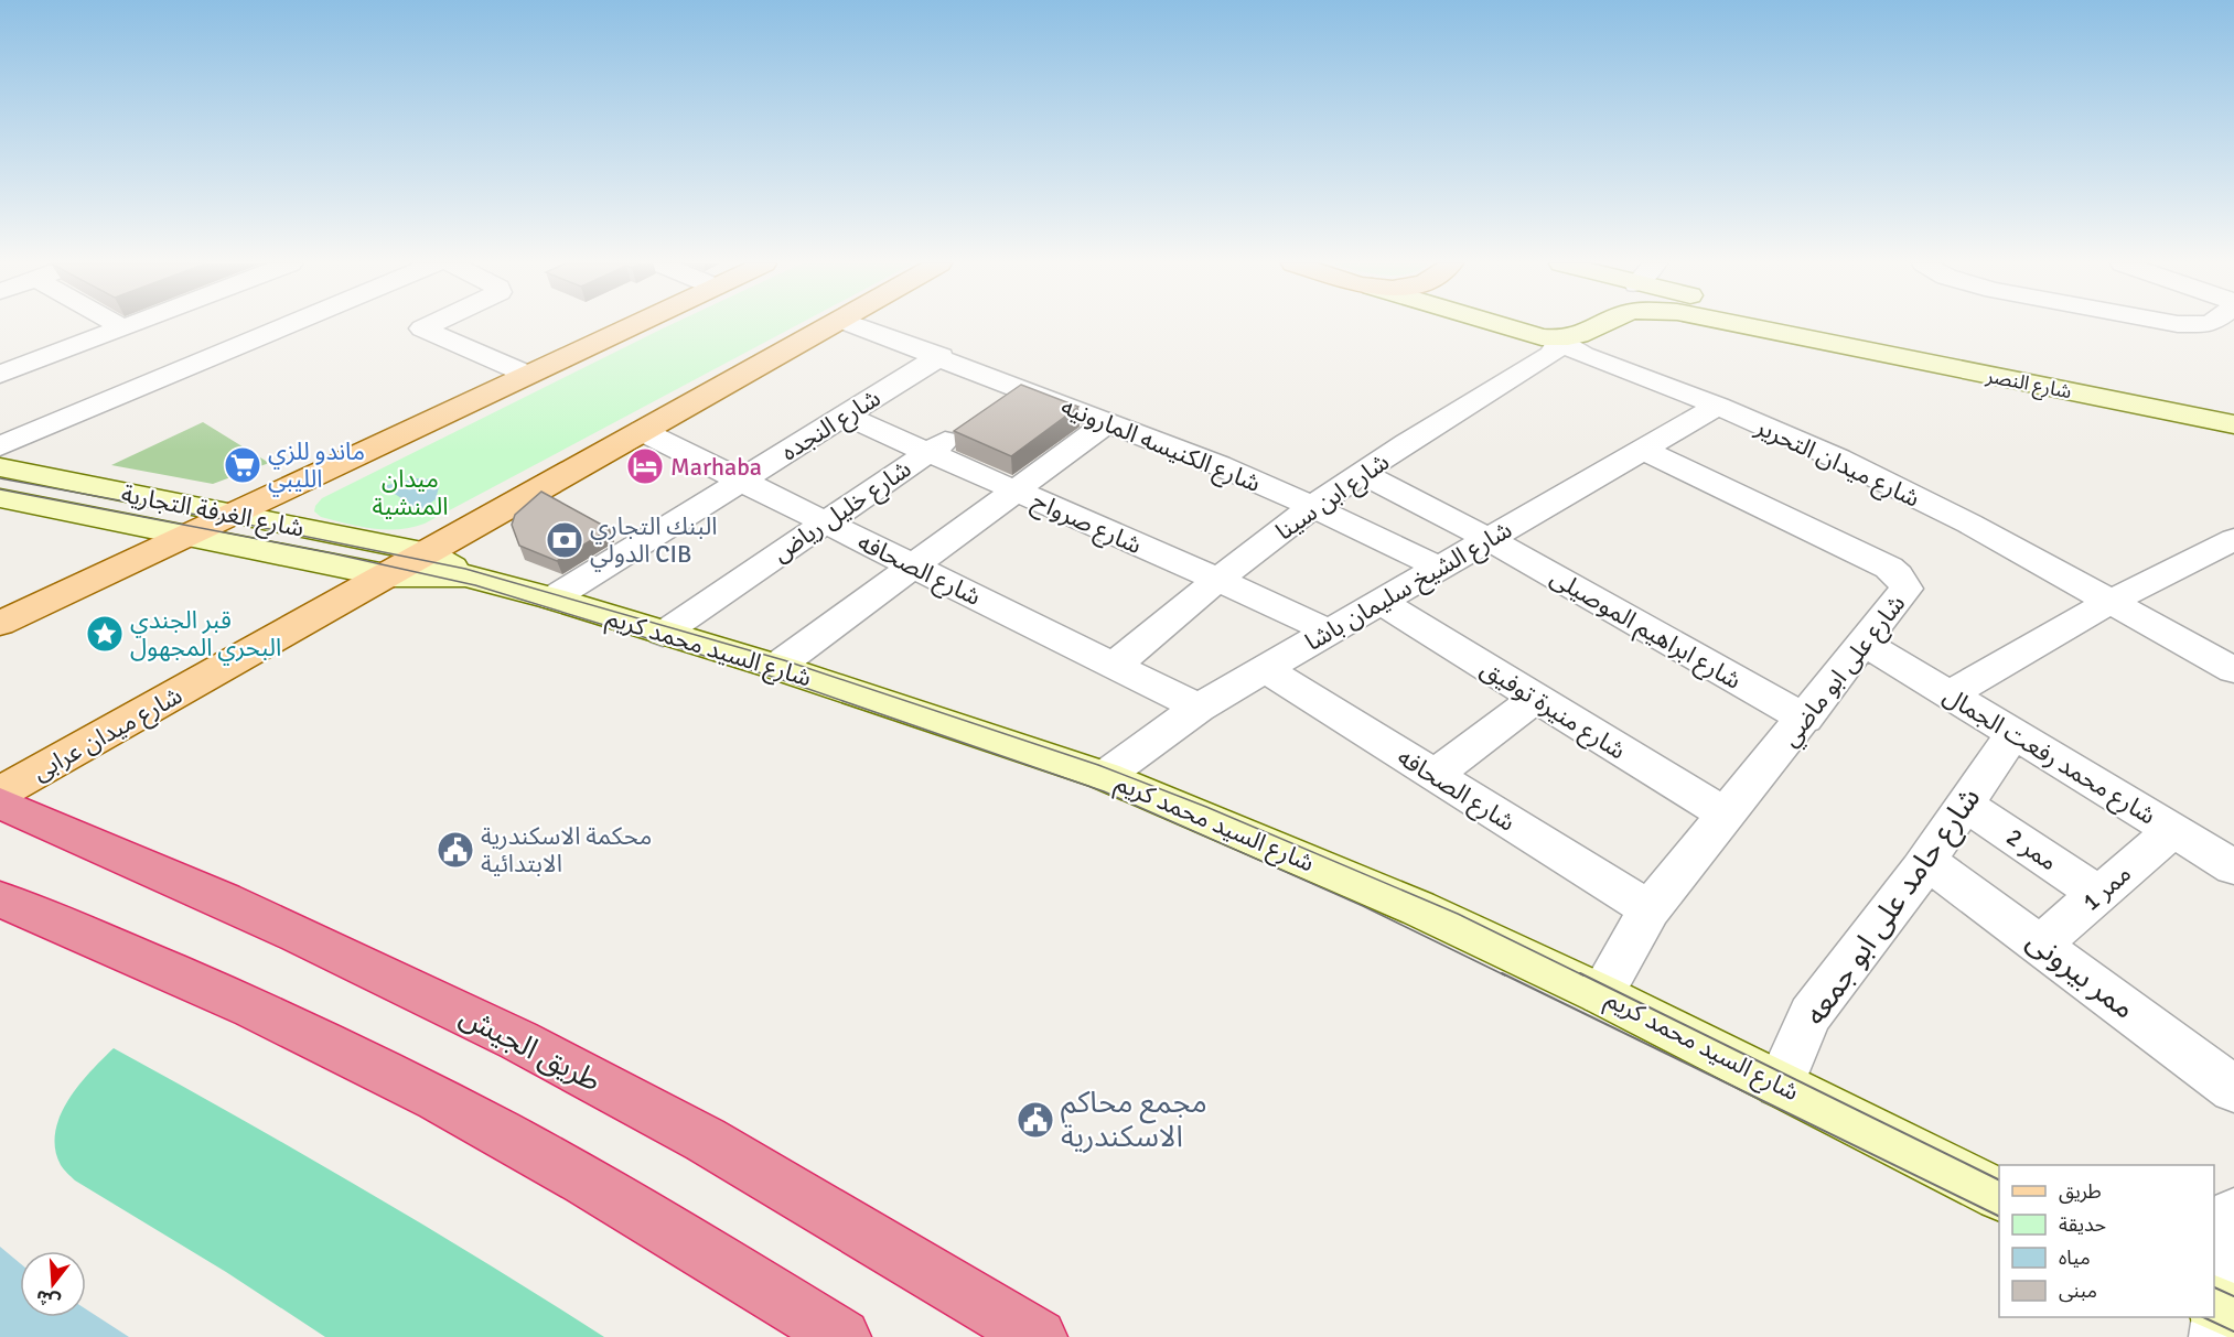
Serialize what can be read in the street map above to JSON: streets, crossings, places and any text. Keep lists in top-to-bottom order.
{
  "streets": {
    "highway": ["طريق الجيش"],
    "main road": [
      "شارع النصر",
      "شارع الغرفة التجارية",
      "شارع السيد محمد كريم",
      "شارع ميدان عرابى"
    ],
    "street": [
      "شارع النجده",
      "شارع الكنيسه المارونيه",
      "شارع ميدان التحرير",
      "شارع ابن سينا",
      "شارع خليل رياض",
      "شارع صرواح",
      "شارع الصحافه",
      "شارع الشيخ سليمان باشا",
      "شارع ابراهيم الموصيلى",
      "شارع على ابو ماضي",
      "شارع منيرة توفيق",
      "شارع محمد رفعت الجمال",
      "ممر 2",
      "ممر 1",
      "شارع حامد على ابو جمعه",
      "ممر بيرونى"
    ]
  },
  "crossings": [
    ["شارع النصر", "شارع ميدان التحرير"],
    ["شارع النصر", "شارع ابن سينا"],
    ["شارع النجده", "شارع الكنيسه المارونيه"],
    ["شارع النجده", "شارع صرواح"],
    ["شارع النجده", "شارع الصحافه"],
    ["شارع النجده", "شارع السيد محمد كريم"],
    ["شارع الكنيسه المارونيه", "شارع ابن سينا"],
    ["شارع الكنيسه المارونيه", "شارع خليل رياض"],
    ["شارع الكنيسه المارونيه", "شارع الشيخ سليمان باشا"],
    ["شارع ميدان التحرير", "شارع ابن سينا"],
    ["شارع ميدان التحرير", "شارع الشيخ سليمان باشا"],
    ["شارع ابن سينا", "شارع صرواح"],
    ["شارع ابن سينا", "شارع الصحافه"],
    ["شارع ابن سينا", "شارع ابراهيم الموصيلى"],
    ["شارع الغرفة التجارية", "شارع السيد محمد كريم"],
    ["شارع الغرفة التجارية", "شارع ميدان عرابى"],
    ["شارع خليل رياض", "شارع صرواح"],
    ["شارع خليل رياض", "شارع الصحافه"],
    ["شارع خليل رياض", "شارع السيد محمد كريم"],
    ["شارع صرواح", "شارع الشيخ سليمان باشا"],
    ["شارع الصحافه", "شارع الشيخ سليمان باشا"],
    ["شارع الصحافه", "شارع على ابو ماضي"],
    ["شارع الصحافه", "شارع ميدان عرابى"],
    ["شارع الشيخ سليمان باشا", "شارع ابراهيم الموصيلى"],
    ["شارع الشيخ سليمان باشا", "شارع السيد محمد كريم"],
    ["شارع الشيخ سليمان باشا", "شارع على ابو ماضي"],
    ["شارع الشيخ سليمان باشا", "شارع منيرة توفيق"],
    ["شارع ابراهيم الموصيلى", "شارع على ابو ماضي"],
    ["شارع السيد محمد كريم", "شارع على ابو ماضي"],
    ["شارع السيد محمد كريم", "شارع ميدان عرابى"],
    ["شارع السيد محمد كريم", "شارع حامد على ابو جمعه"],
    ["شارع على ابو ماضي", "شارع منيرة توفيق"],
    ["شارع على ابو ماضي", "شارع محمد رفعت الجمال"],
    ["شارع محمد رفعت الجمال", "ممر 1"],
    ["شارع محمد رفعت الجمال", "شارع حامد على ابو جمعه"],
    ["ممر 2", "ممر 1"],
    ["ممر 2", "شارع حامد على ابو جمعه"],
    ["ممر 1", "ممر بيرونى"],
    ["شارع حامد على ابو جمعه", "ممر بيرونى"]
  ],
  "parks": ["ميدان المنشية"],
  "places": {
    "supermarket": ["ماندو للزي الليبي"],
    "hotel": ["Marhaba"],
    "bank": ["البنك التجاري الدولي CIB"],
    "place": ["قبر الجندي البحري المجهول"],
    "public building": ["محكمة الاسكندرية الابتدائية", "مجمع محاكم الاسكندرية"]
  },
  "legend": [
    "طريق",
    "حديقة",
    "مياه",
    "مبنى"
  ],
  "north": "bottom"
}
